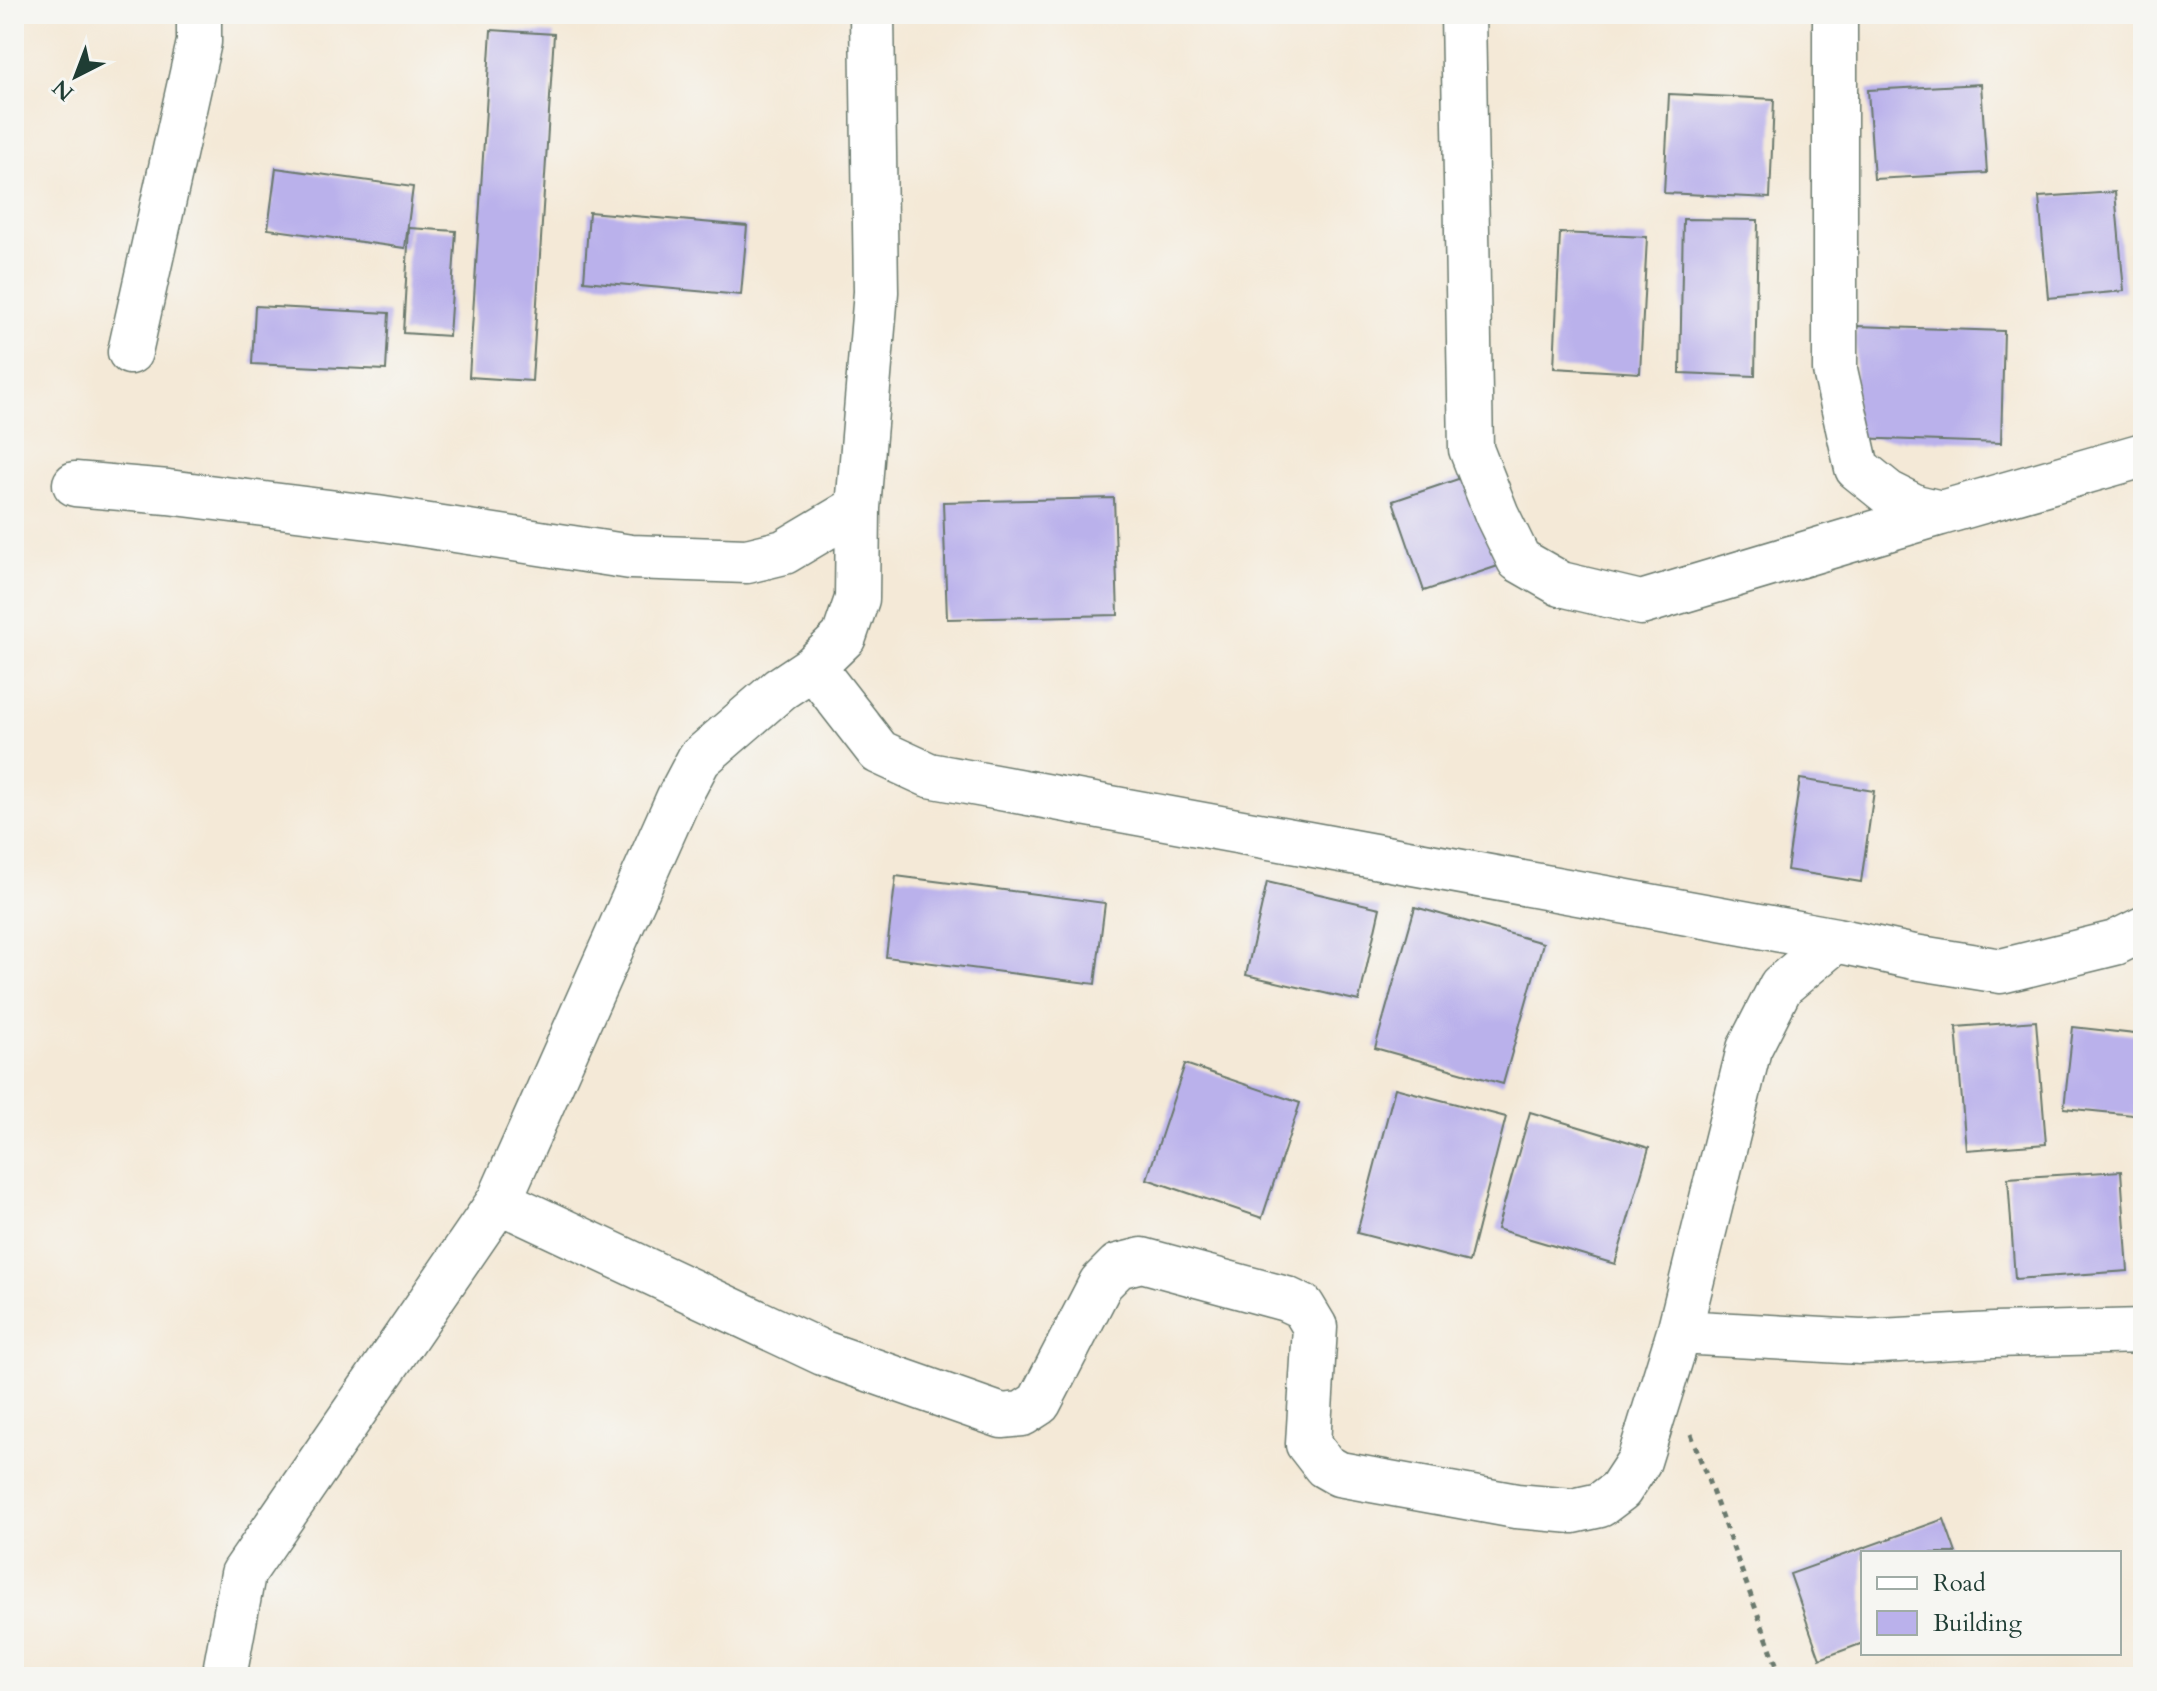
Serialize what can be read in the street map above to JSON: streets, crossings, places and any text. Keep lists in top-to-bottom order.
{
  "legend": ["Road", "Building"],
  "north": "bottom left"
}
